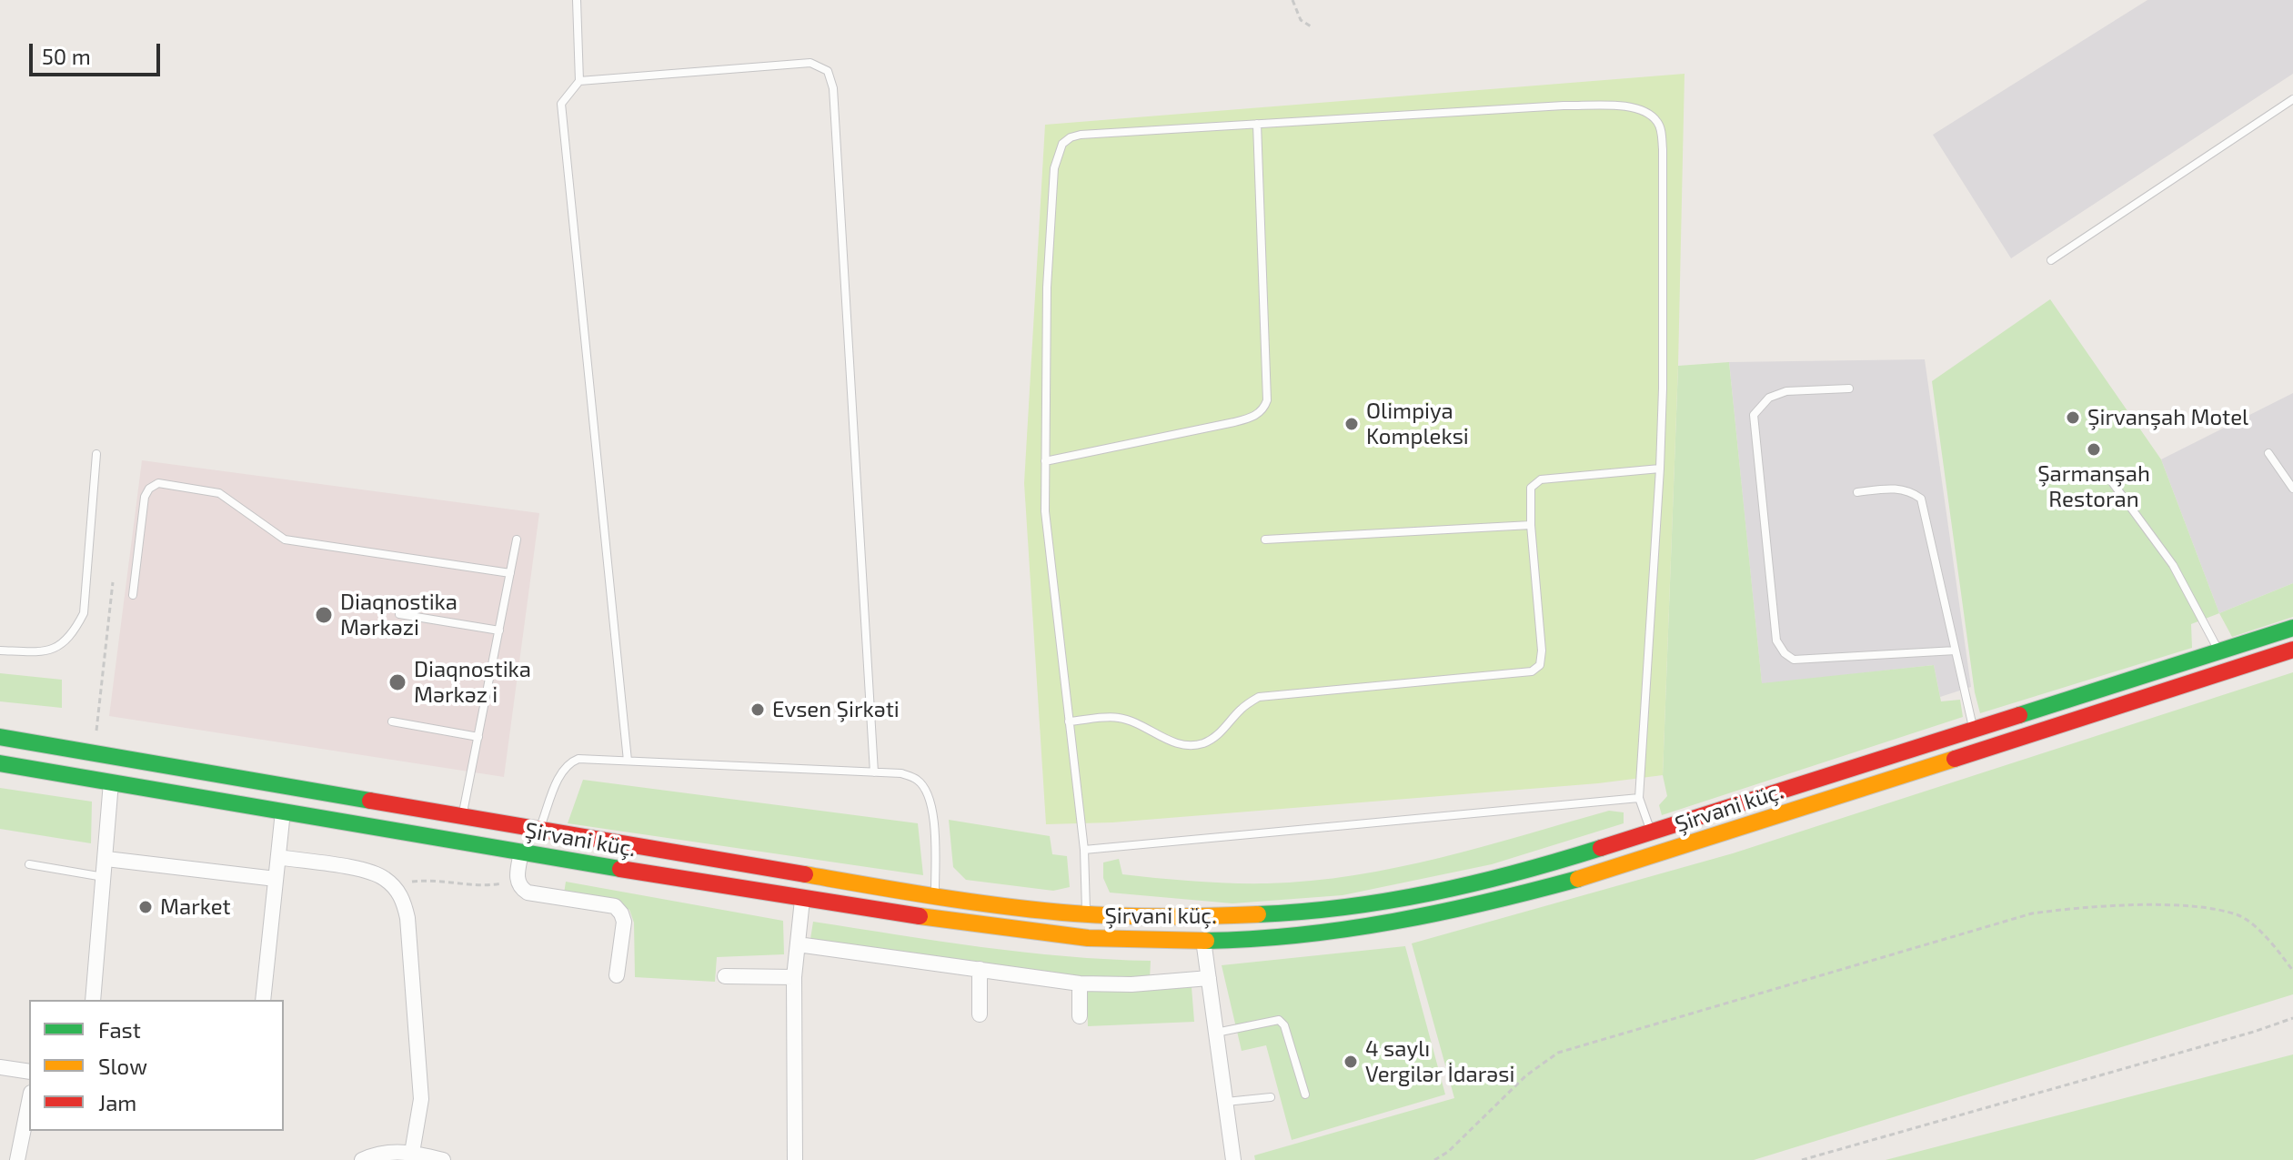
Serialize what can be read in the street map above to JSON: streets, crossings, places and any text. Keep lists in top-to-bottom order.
{
  "streets": {
    "highway": ["Şirvani küç."]
  },
  "places": [
    "Şirvanşah Motel",
    "Olimpiya Kompleksi",
    "Şarmanşah Restoran",
    "Diaqnostika Mərkəzi",
    "Diaqnostika Mərkəz i",
    "Evsen Şirkəti",
    "Market",
    "4 saylı Vergilər İdarəsi"
  ],
  "legend": ["Fast", "Slow", "Jam"],
  "scale_bar": "50 m"
}
